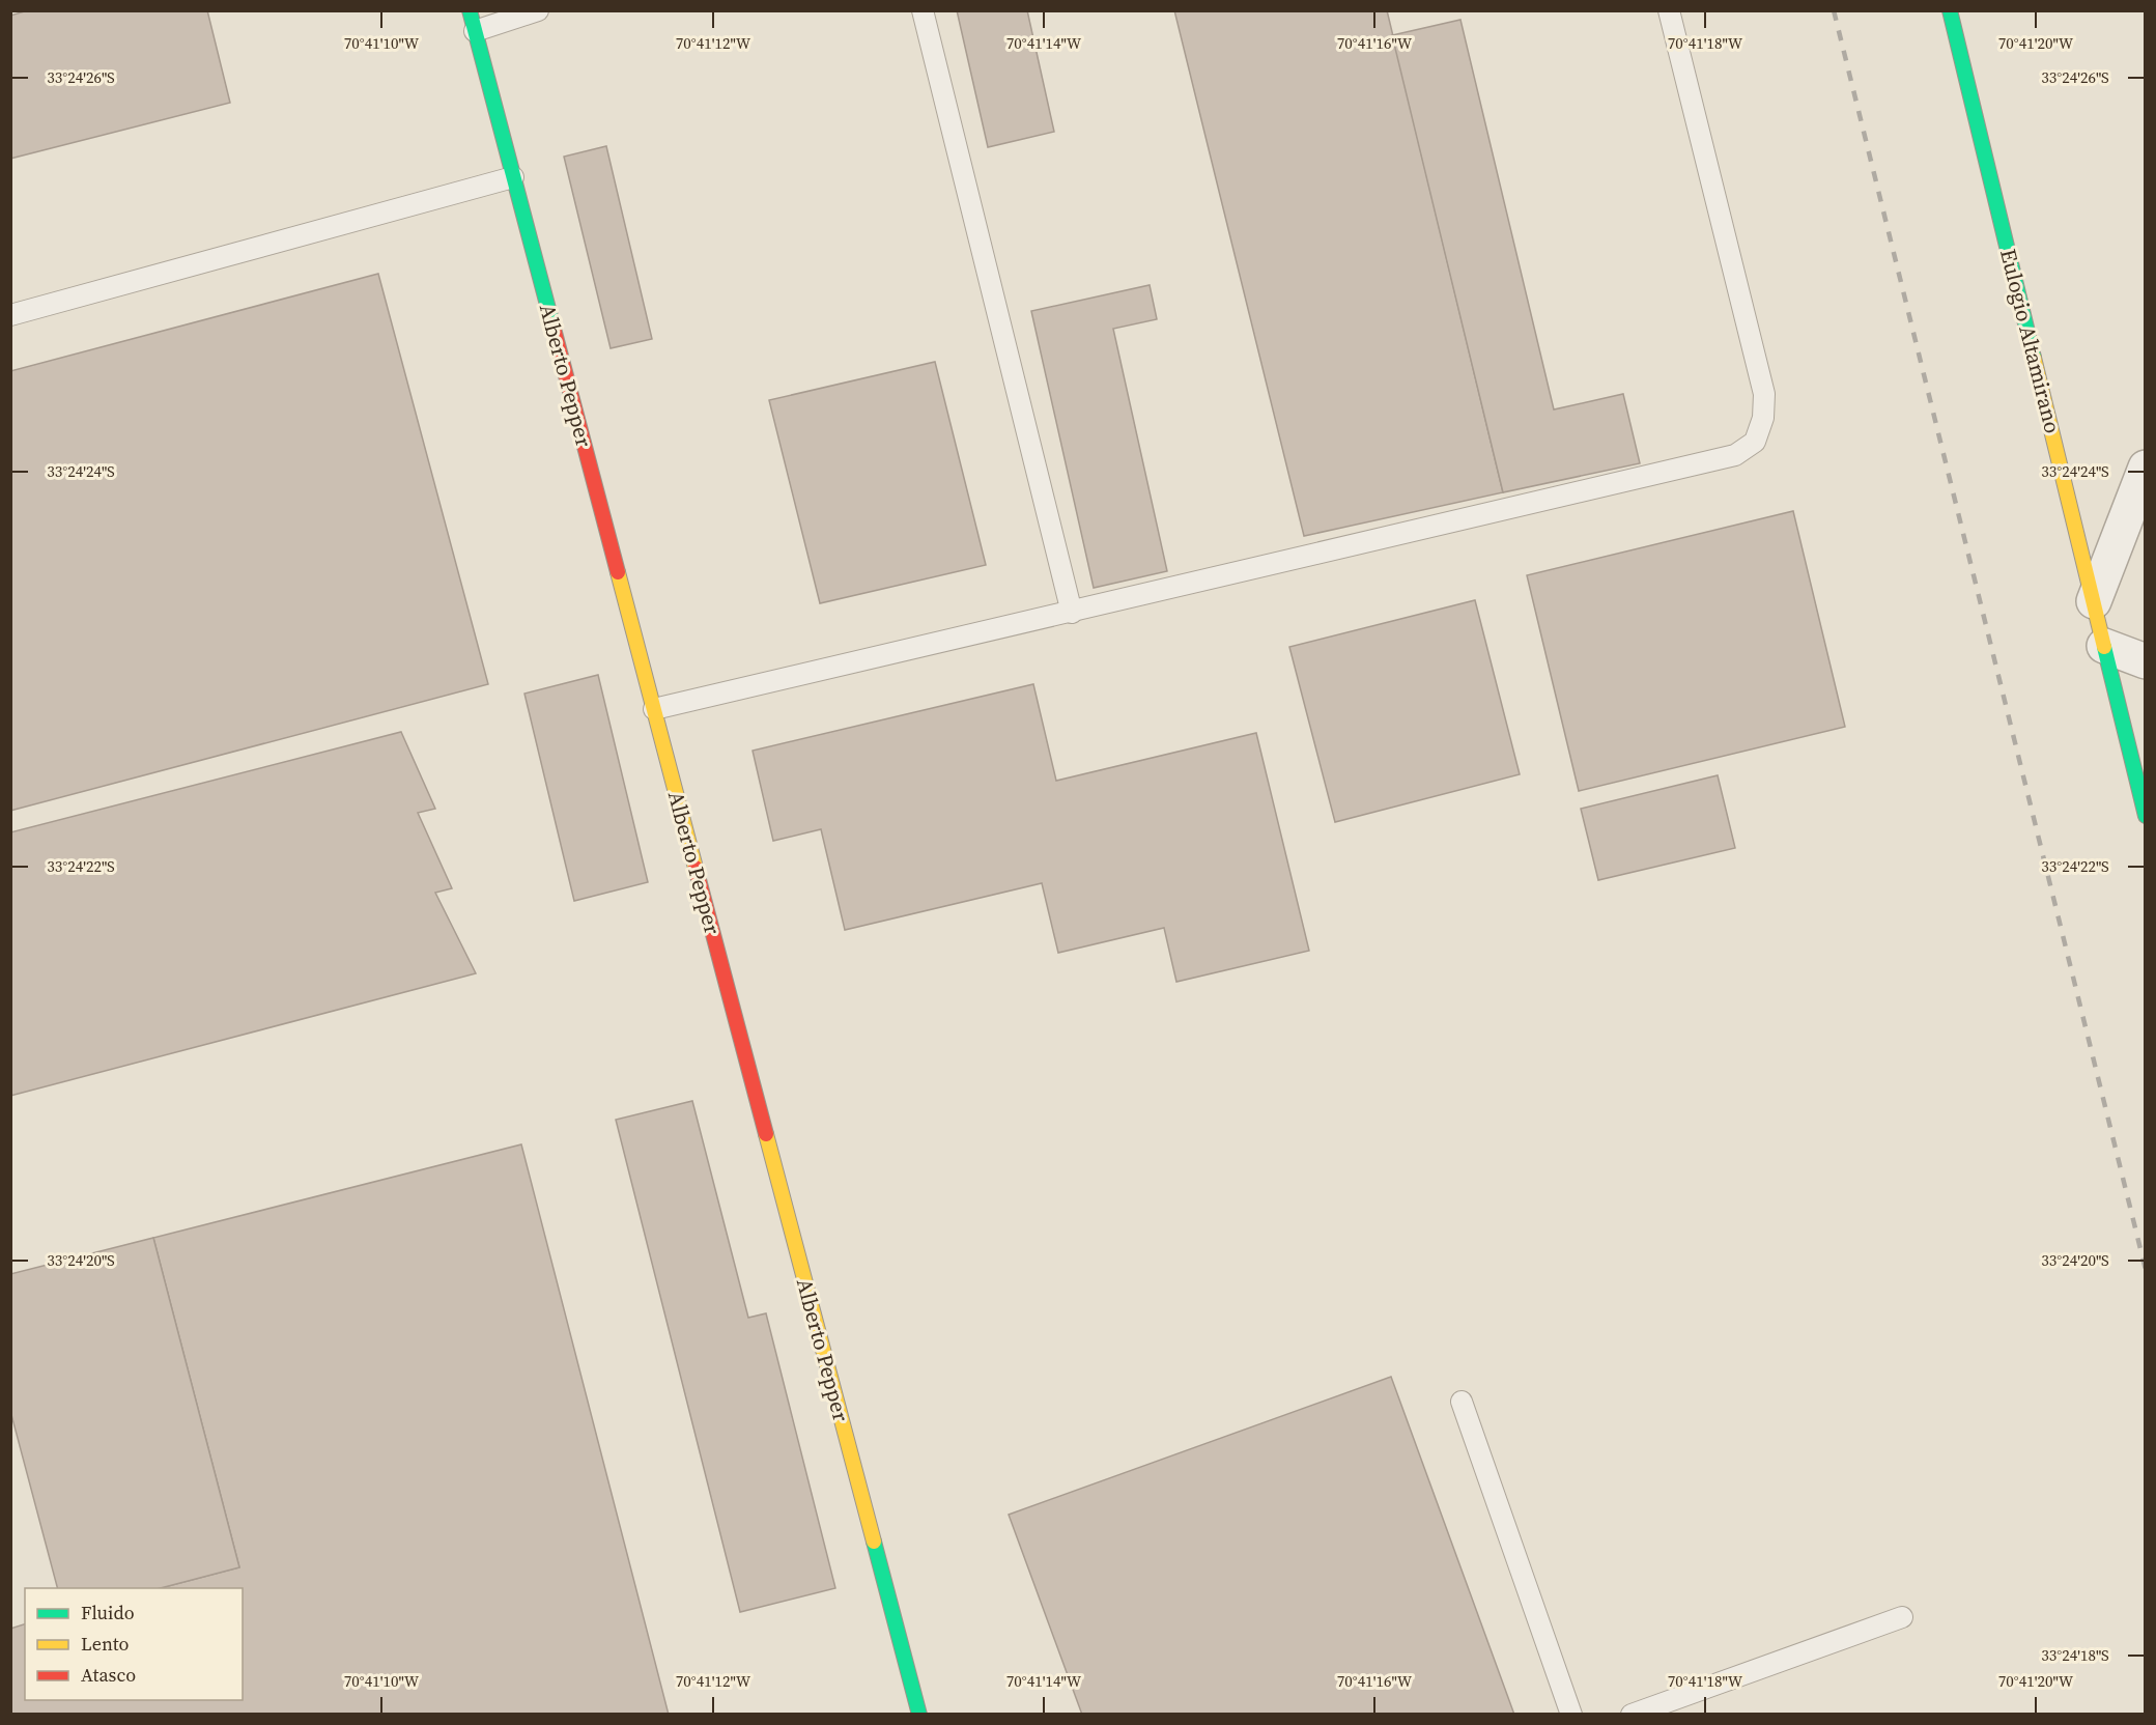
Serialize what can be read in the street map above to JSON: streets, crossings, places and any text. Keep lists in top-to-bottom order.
{
  "streets": {
    "street": ["Eulogio Altamirano", "Alberto Pepper"]
  },
  "legend": ["Fluido", "Lento", "Atasco"],
  "coordinates": [
    "70°41'10\"W",
    "70°41'12\"W",
    "70°41'14\"W",
    "70°41'16\"W",
    "70°41'18\"W",
    "70°41'20\"W",
    "33°24'26\"S",
    "33°24'24\"S",
    "33°24'22\"S",
    "33°24'20\"S",
    "33°24'18\"S"
  ]
}
